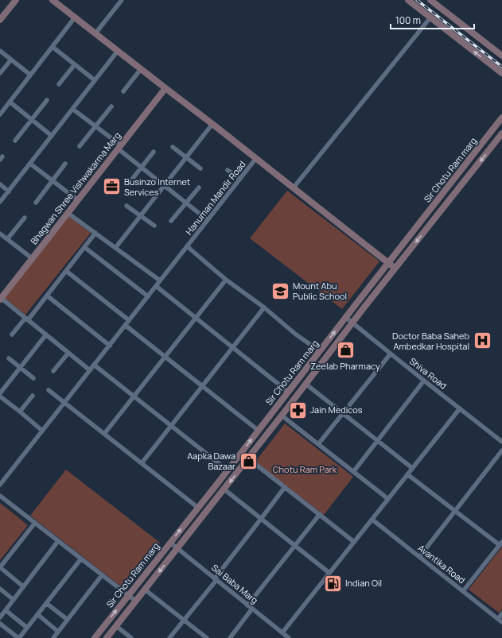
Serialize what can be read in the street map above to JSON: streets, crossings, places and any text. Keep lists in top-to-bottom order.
{
  "streets": {
    "street": [
      "Sir Chotu Ram marg",
      "Bhagwan Shree Vishwakarma Marg",
      "Hanuman Mandir Road",
      "Shiva Road",
      "Avantika Road",
      "Sai Baba Marg"
    ]
  },
  "crossings": [
    ["Sir Chotu Ram marg", "Shiva Road"],
    ["Sir Chotu Ram marg", "Sai Baba Marg"]
  ],
  "parks": ["Chotu Ram Park"],
  "places": {
    "office": ["Businzo Internet Services"],
    "school or university": ["Mount Abu Public School"],
    "hospital": ["Doctor Baba Saheb Ambedkar Hospital"],
    "shop": ["Zeelab Pharmacy", "Aapka Dawa Bazaar"],
    "pharmacy": ["Jain Medicos"],
    "fuel station": ["Indian Oil"]
  },
  "scale_bar": "100 m"
}
